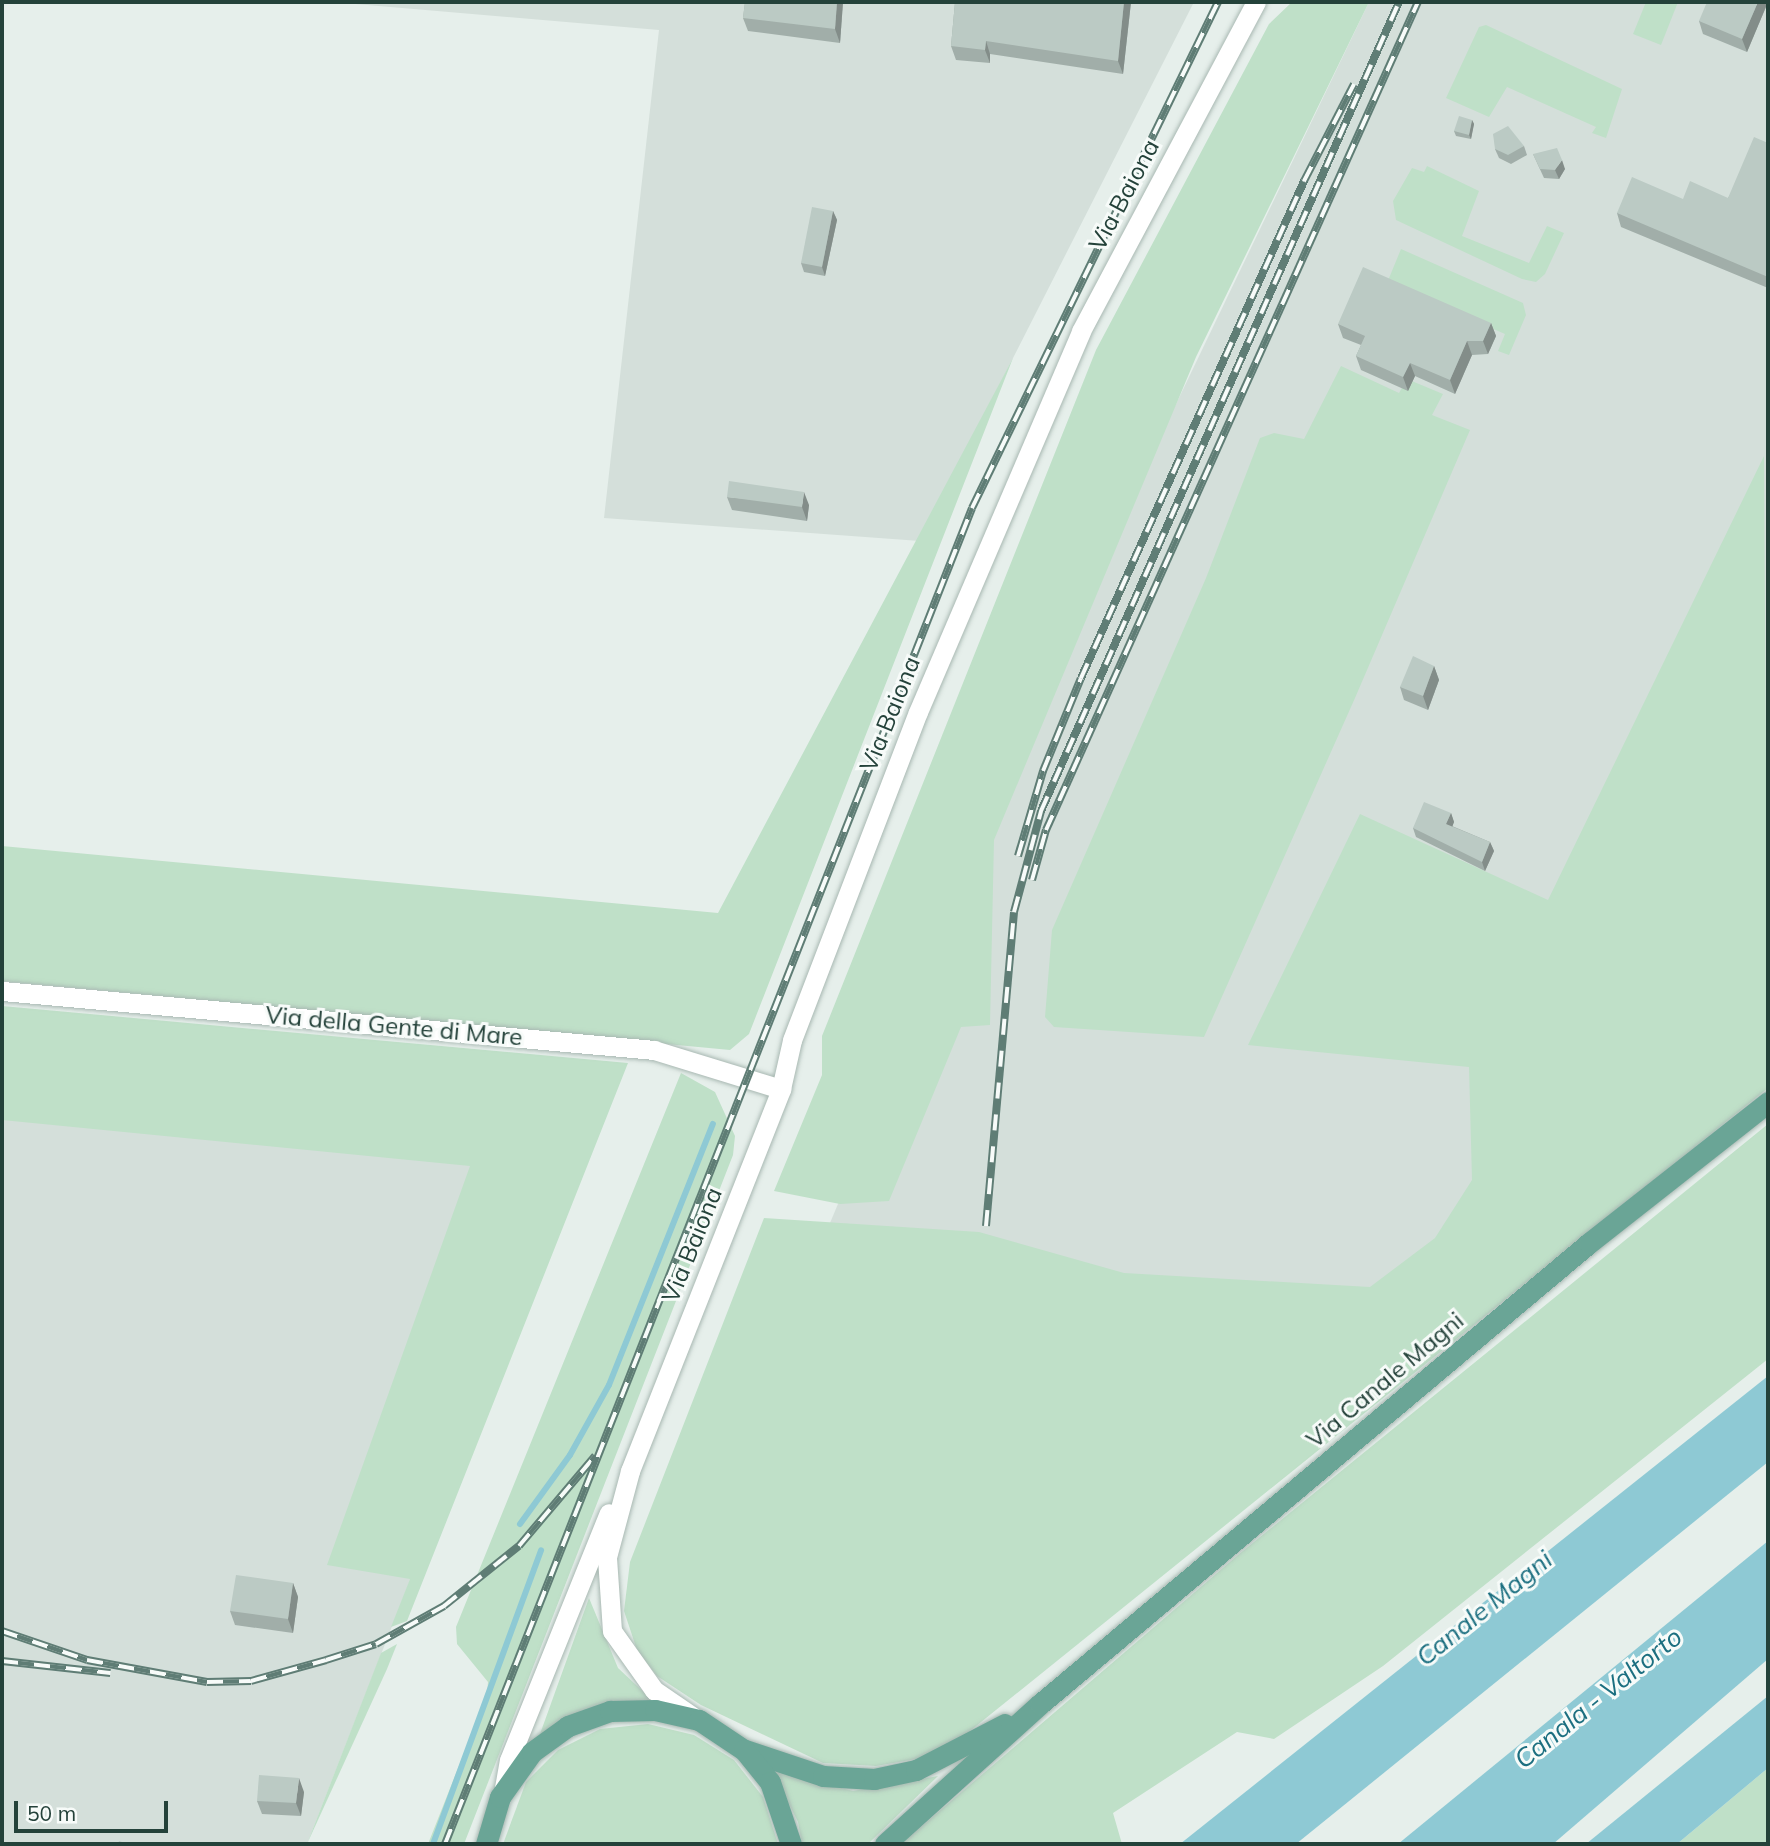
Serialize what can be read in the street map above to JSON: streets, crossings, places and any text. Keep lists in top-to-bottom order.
{
  "streets": {
    "main road": ["Via Baiona", "Via Canale Magni"],
    "street": ["Via della Gente di Mare"]
  },
  "crossings": [
    ["Via Baiona", "Via della Gente di Mare"]
  ],
  "water": ["Canale Magni", "Canala - Valtorto"],
  "scale_bar": "50 m"
}
